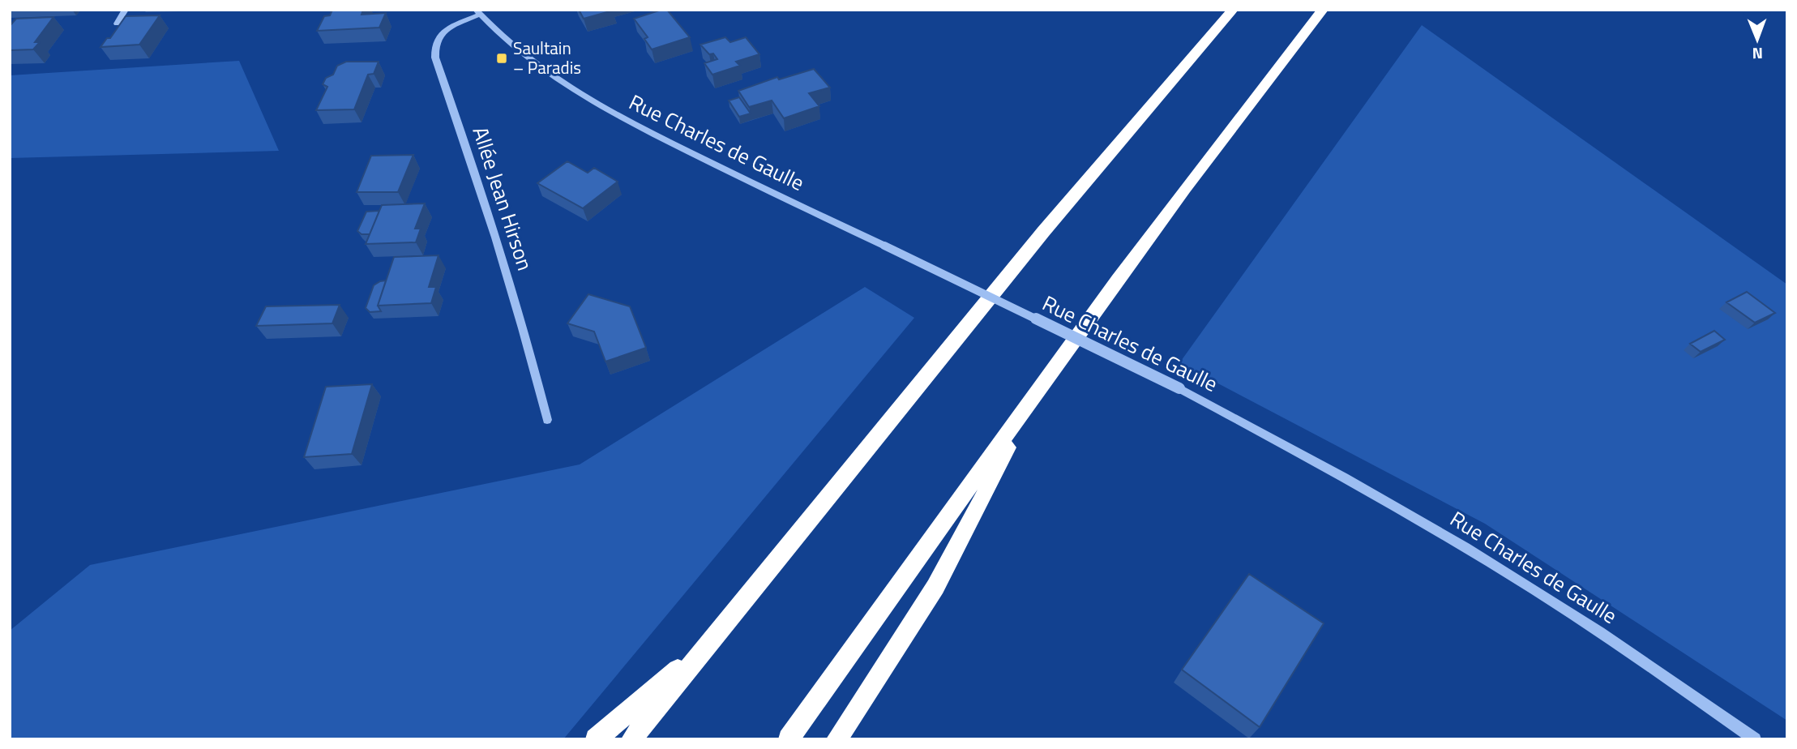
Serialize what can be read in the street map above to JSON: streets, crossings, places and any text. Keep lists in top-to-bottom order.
{
  "streets": {
    "street": ["Rue Charles de Gaulle", "Allée Jean Hirson"]
  },
  "crossings": [
    ["Rue Charles de Gaulle", "Allée Jean Hirson"]
  ],
  "places": {
    "transit": ["Saultain – Paradis"]
  },
  "north": "bottom"
}
